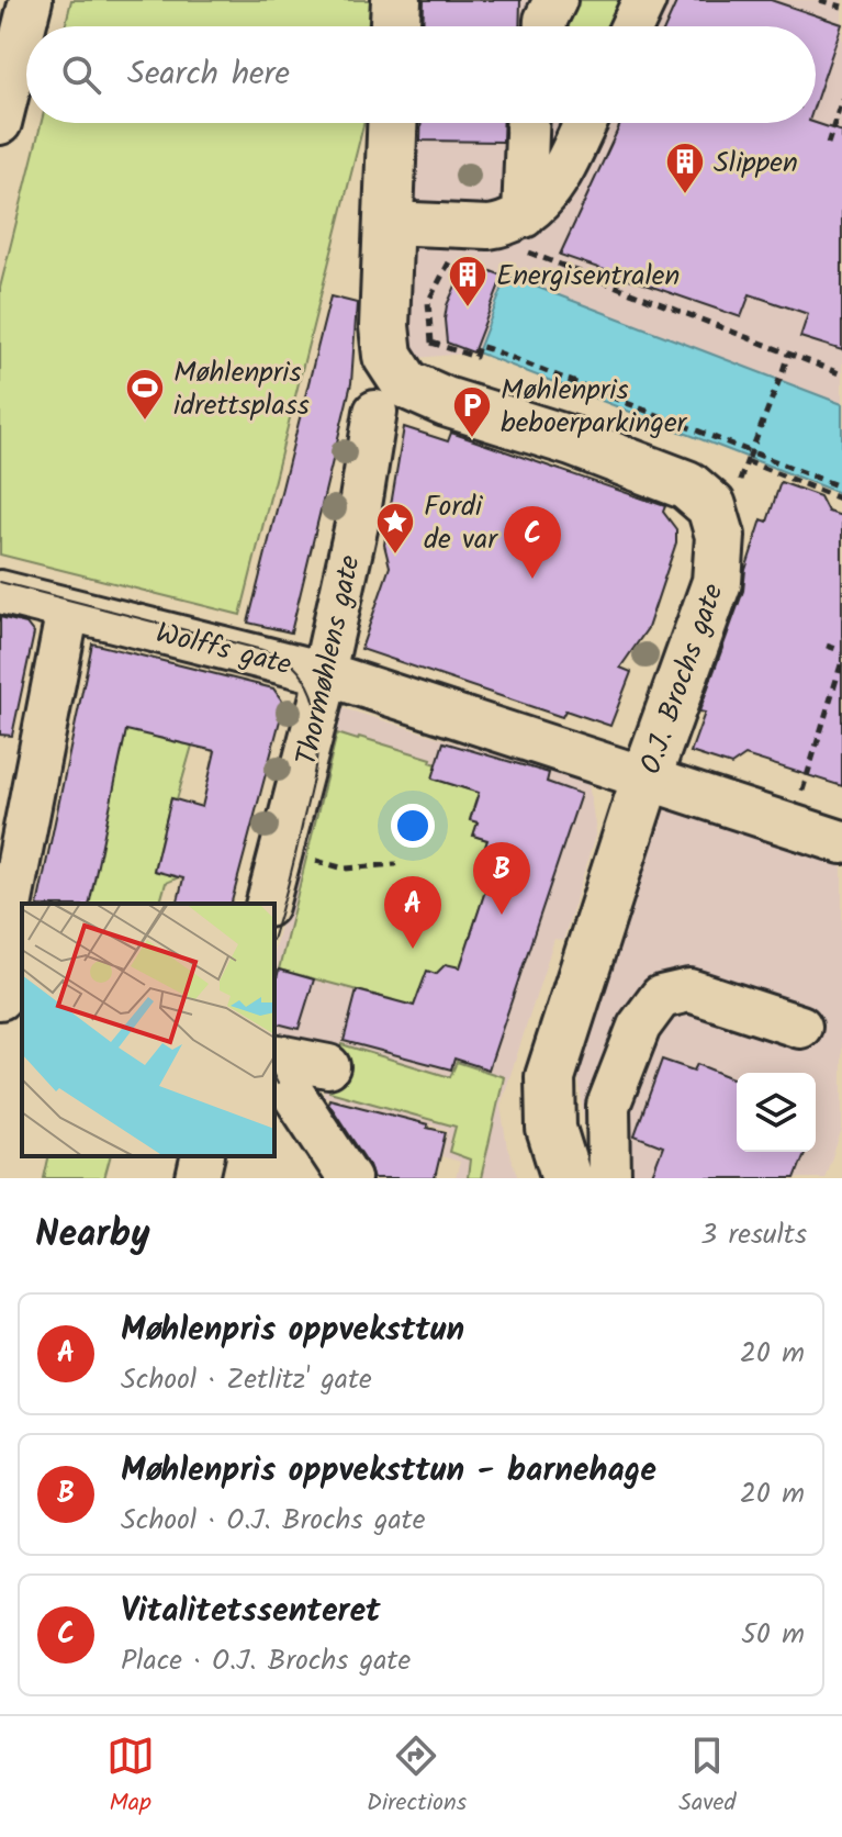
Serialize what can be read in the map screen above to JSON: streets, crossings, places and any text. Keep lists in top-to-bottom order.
{
  "streets": {
    "main road": ["Thormøhlens gate", "O.J. Brochs gate"],
    "street": ["Wolffs gate"]
  },
  "crossings": [
    ["Wolffs gate", "Thormøhlens gate"],
    ["Wolffs gate", "O.J. Brochs gate"],
    ["Thormøhlens gate", "O.J. Brochs gate"]
  ],
  "places": {
    "building": ["Slippen", "Energisentralen"],
    "sports": ["Møhlenpris idrettsplass"],
    "parking": ["Møhlenpris beboerparkinger"],
    "place": ["Fordi de var"]
  },
  "page": {
    "search": "Search here",
    "pins": ["C", "B", "A"],
    "heading": ["Nearby", "3 results"],
    "list": [
      {
        "mark": "A",
        "name": "Møhlenpris oppveksttun",
        "note": "School · Zetlitz' gate",
        "value": "20 m"
      },
      {
        "mark": "B",
        "name": "Møhlenpris oppveksttun - barnehage",
        "note": "School · O.J. Brochs gate",
        "value": "20 m"
      },
      {
        "mark": "C",
        "name": "Vitalitetssenteret",
        "note": "Place · O.J. Brochs gate",
        "value": "50 m"
      }
    ],
    "nav": ["Map", "Directions", "Saved"]
  }
}
